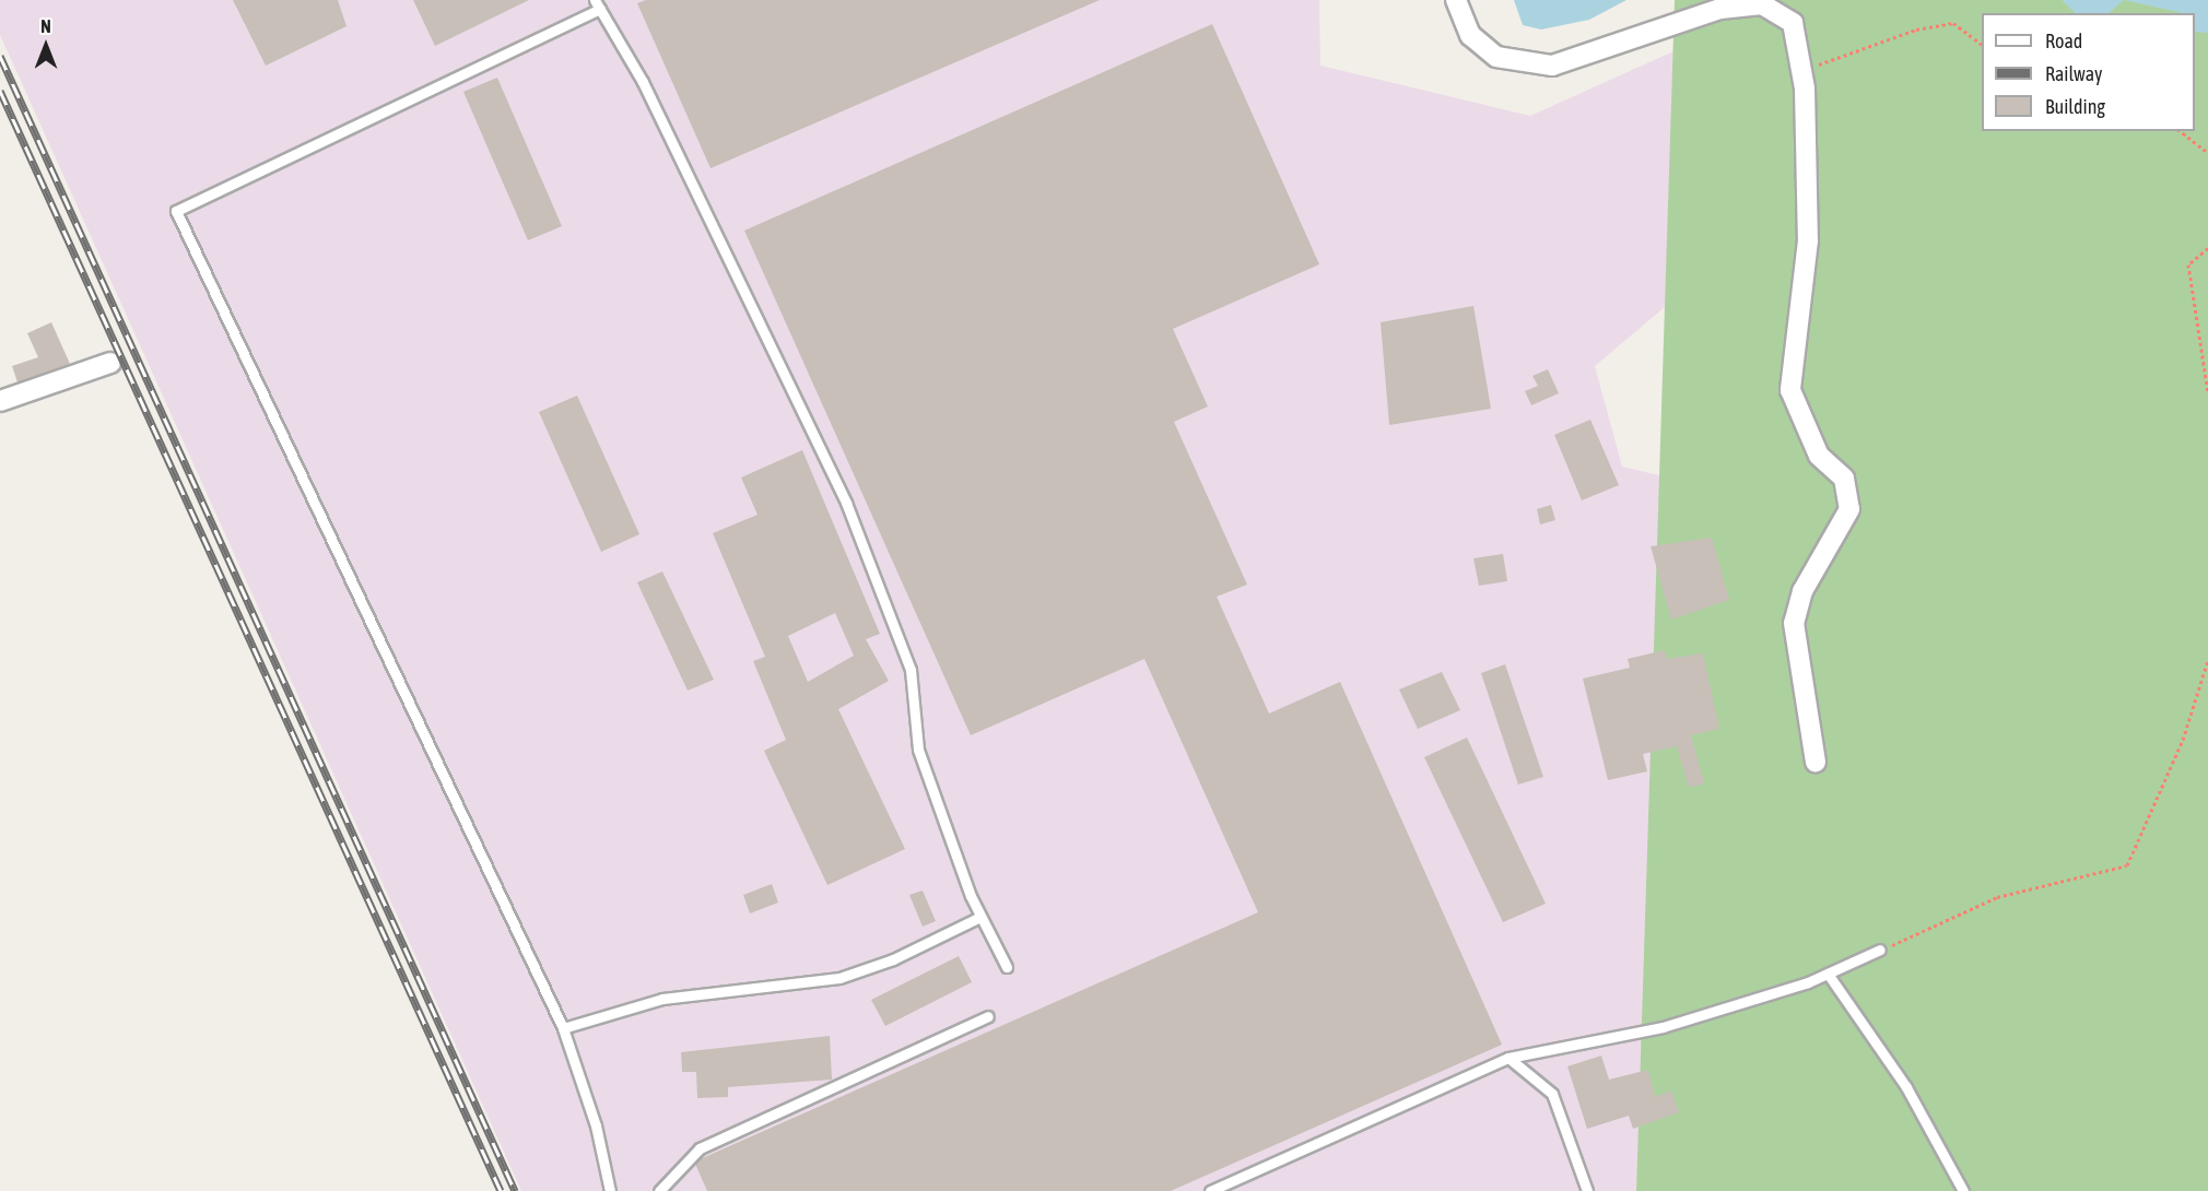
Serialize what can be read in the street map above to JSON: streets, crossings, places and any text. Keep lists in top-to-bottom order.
{
  "legend": ["Road", "Railway", "Building"],
  "north": "top"
}
